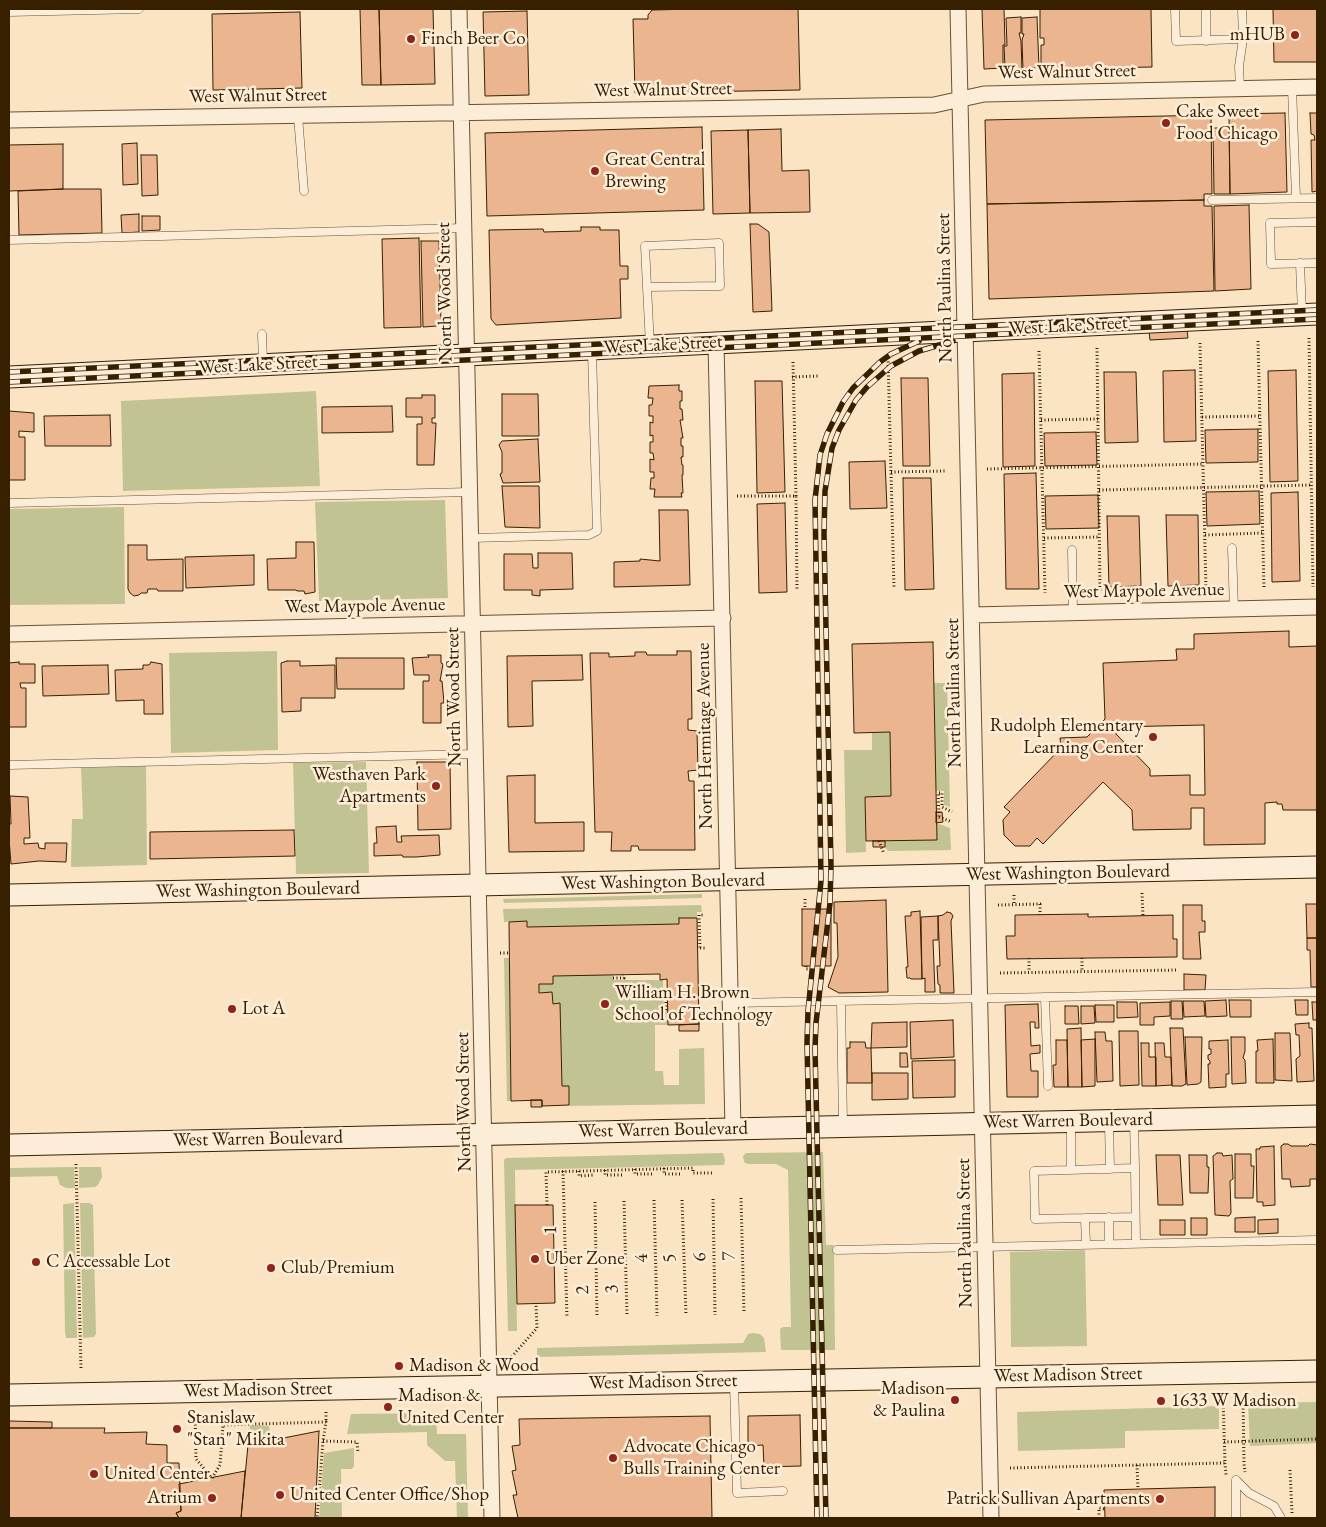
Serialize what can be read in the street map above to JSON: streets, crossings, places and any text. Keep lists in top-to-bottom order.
{
  "streets": {
    "street": [
      "West Walnut Street",
      "North Paulina Street",
      "North Wood Street",
      "West Lake Street",
      "West Maypole Avenue",
      "North Hermitage Avenue",
      "West Washington Boulevard",
      "West Warren Boulevard",
      "West Madison Street"
    ],
    "path": [
      "1",
      "7",
      "6",
      "4",
      "5",
      "3",
      "2"
    ]
  },
  "crossings": [
    ["West Walnut Street", "North Paulina Street"],
    ["West Walnut Street", "North Wood Street"],
    ["North Paulina Street", "West Lake Street"],
    ["North Paulina Street", "West Maypole Avenue"],
    ["North Paulina Street", "West Washington Boulevard"],
    ["North Paulina Street", "West Warren Boulevard"],
    ["North Paulina Street", "West Madison Street"],
    ["North Wood Street", "West Lake Street"],
    ["North Wood Street", "West Maypole Avenue"],
    ["North Wood Street", "West Washington Boulevard"],
    ["North Wood Street", "West Warren Boulevard"],
    ["North Wood Street", "West Madison Street"],
    ["West Lake Street", "North Hermitage Avenue"],
    ["West Maypole Avenue", "North Hermitage Avenue"],
    ["North Hermitage Avenue", "West Washington Boulevard"],
    ["North Hermitage Avenue", "West Warren Boulevard"]
  ],
  "places": [
    "mHUB",
    "Finch Beer Co",
    "Cake Sweet Food Chicago",
    "Great Central Brewing",
    "Rudolph Elementary Learning Center",
    "Westhaven Park Apartments",
    "William H. Brown School of Technology",
    "Lot A",
    "Uber Zone",
    "C Accessable Lot",
    "Club/Premium",
    "Madison & Wood",
    "Madison & Paulina",
    "1633 W Madison",
    "Madison & United Center",
    "Stanislaw \"Stan\" Mikita",
    "Advocate Chicago Bulls Training Center",
    "United Center",
    "United Center Office/Shop",
    "Atrium",
    "Patrick Sullivan Apartments"
  ]
}
